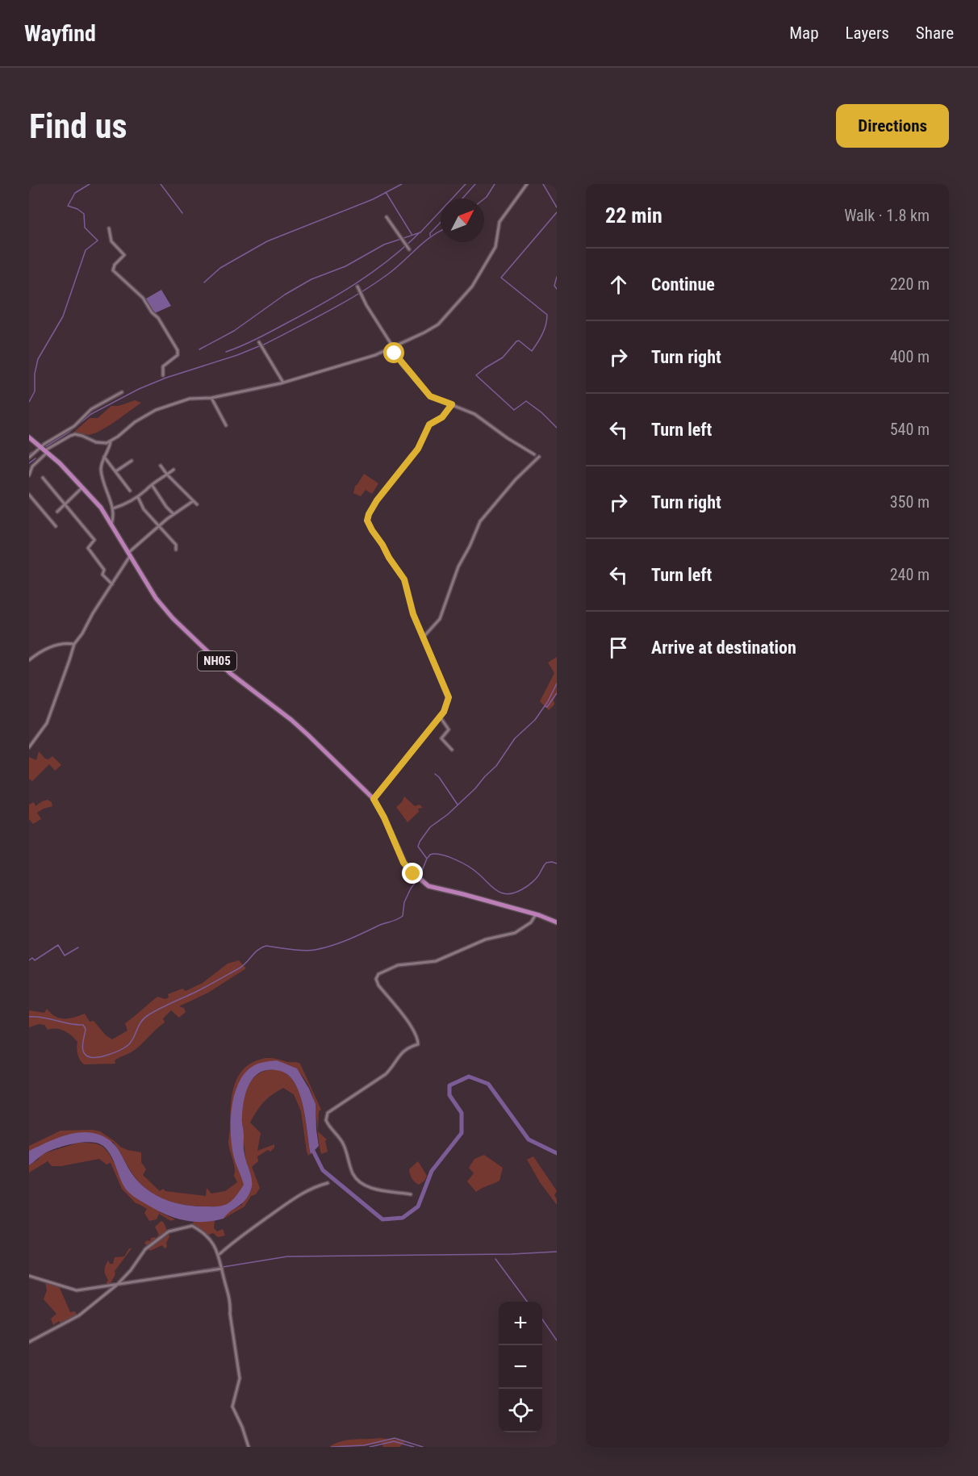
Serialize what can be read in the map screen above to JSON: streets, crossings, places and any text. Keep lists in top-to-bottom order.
{
  "streets": {
    "main road": ["NH05"]
  },
  "north": "top right",
  "page": {
    "header": "Wayfind",
    "nav": ["Map", "Layers", "Share"],
    "buttons": "Directions",
    "title": "Find us",
    "heading": ["22 min", "Walk · 1.8 km"],
    "list": [
      ["Continue", "220 m"],
      ["Turn right", "400 m"],
      ["Turn left", "540 m"],
      ["Turn right", "350 m"],
      ["Turn left", "240 m"],
      "Arrive at destination"
    ],
    "map_buttons": ["+", "−"]
  }
}
